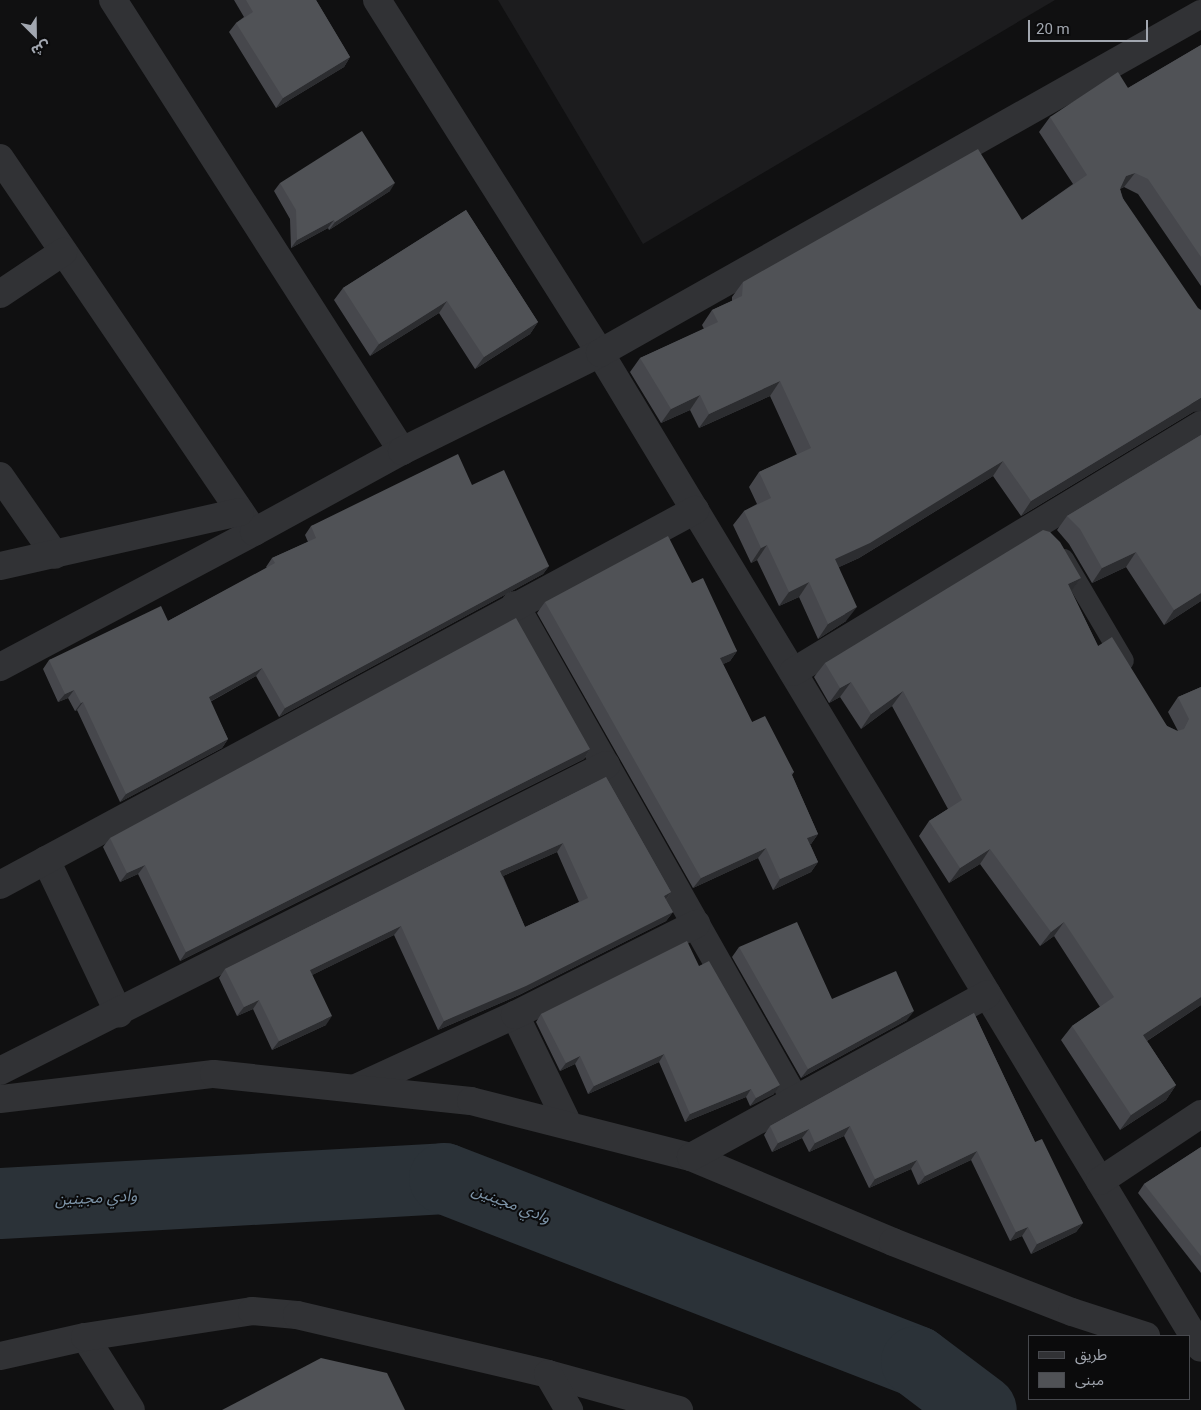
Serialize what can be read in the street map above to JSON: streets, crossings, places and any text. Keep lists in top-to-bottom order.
{
  "water": ["وادي مجينين"],
  "legend": ["طريق", "مبنى"],
  "scale_bar": "20 m",
  "north": "bottom right"
}
